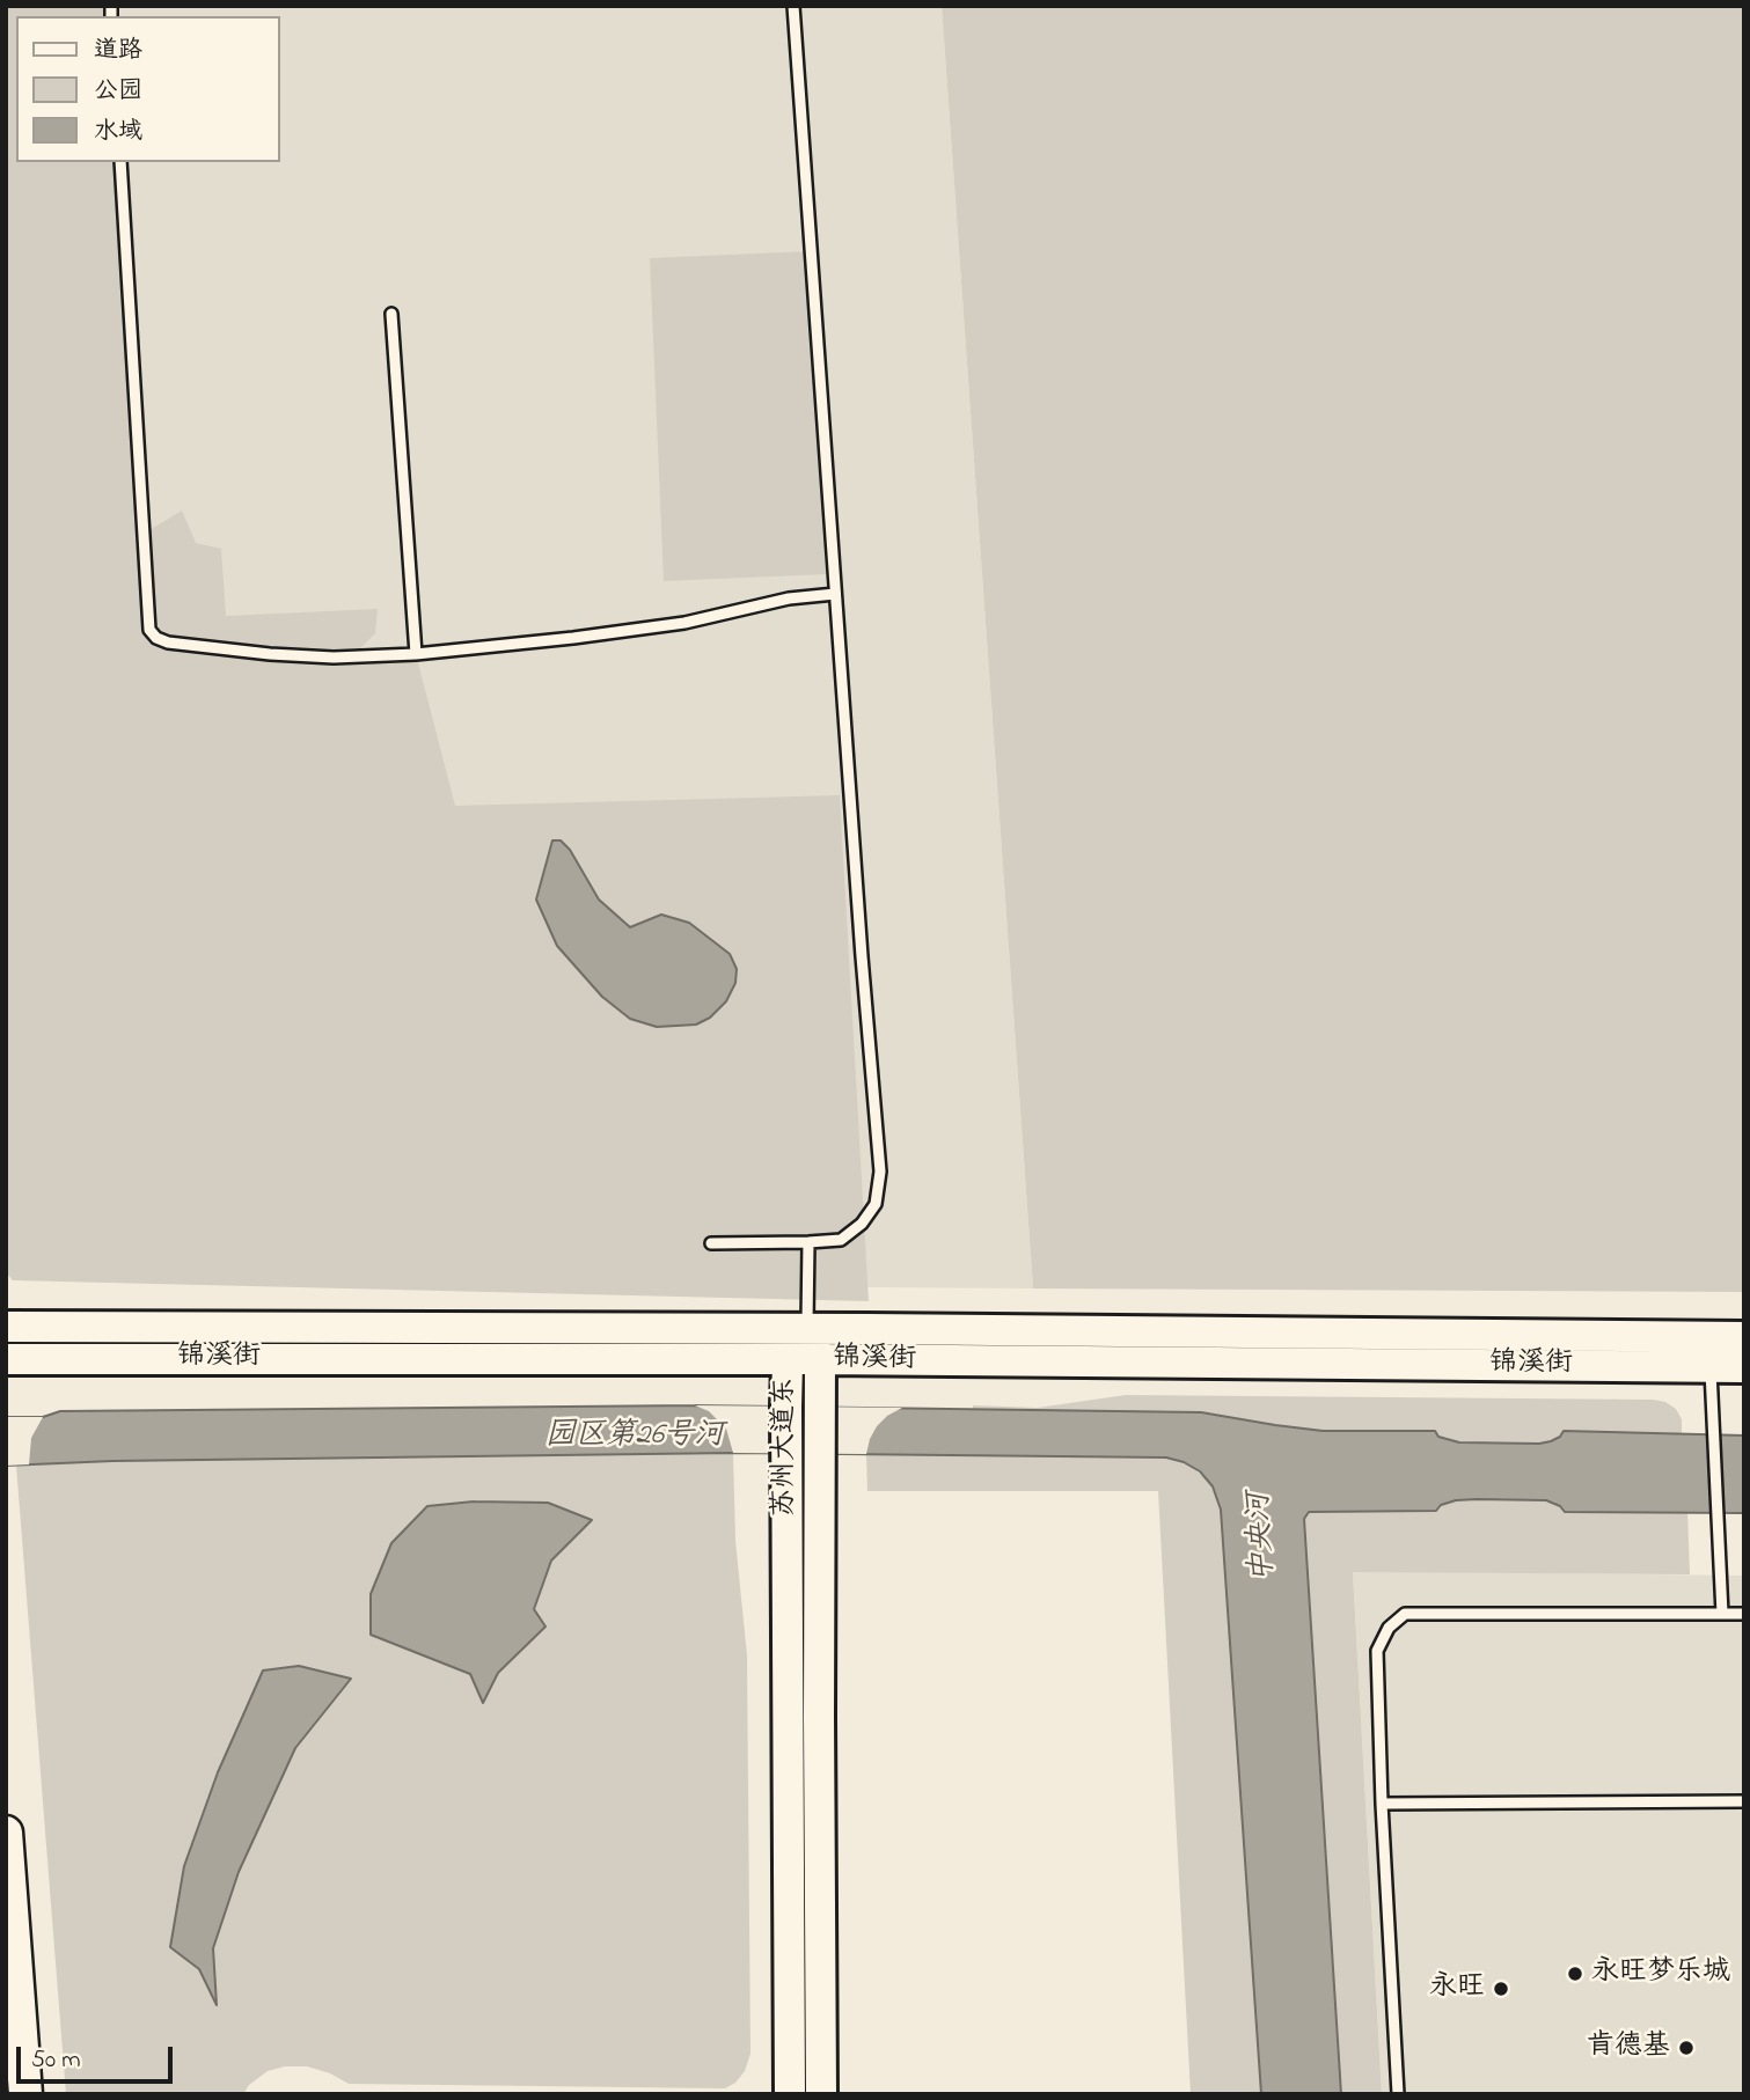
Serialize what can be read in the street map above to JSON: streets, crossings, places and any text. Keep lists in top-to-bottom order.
{
  "streets": {
    "main road": ["锦溪街", "苏州大道东"]
  },
  "crossings": [
    ["锦溪街", "苏州大道东"]
  ],
  "water": ["园区第26号河", "中央河"],
  "places": ["永旺梦乐城", "永旺", "肯德基"],
  "legend": ["道路", "公园", "水域"],
  "scale_bar": "50 m"
}
